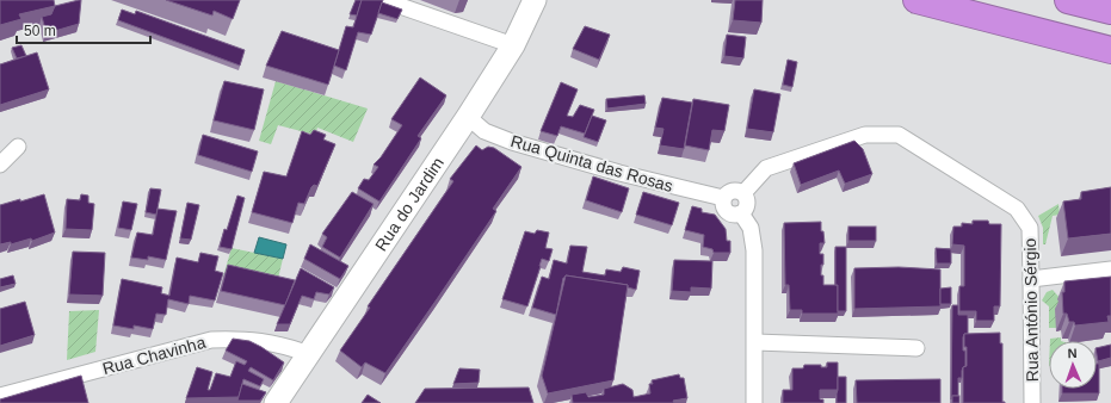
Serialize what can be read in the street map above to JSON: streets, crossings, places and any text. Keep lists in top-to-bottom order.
{
  "streets": {
    "main road": ["Rua do Jardim"],
    "street": ["Rua Quinta das Rosas", "Rua António Sérgio", "Rua Chavinha"]
  },
  "crossings": [
    ["Rua Quinta das Rosas", "Rua do Jardim"],
    ["Rua Quinta das Rosas", "Rua António Sérgio"],
    ["Rua do Jardim", "Rua Chavinha"]
  ],
  "scale_bar": "50 m",
  "north": "top"
}
